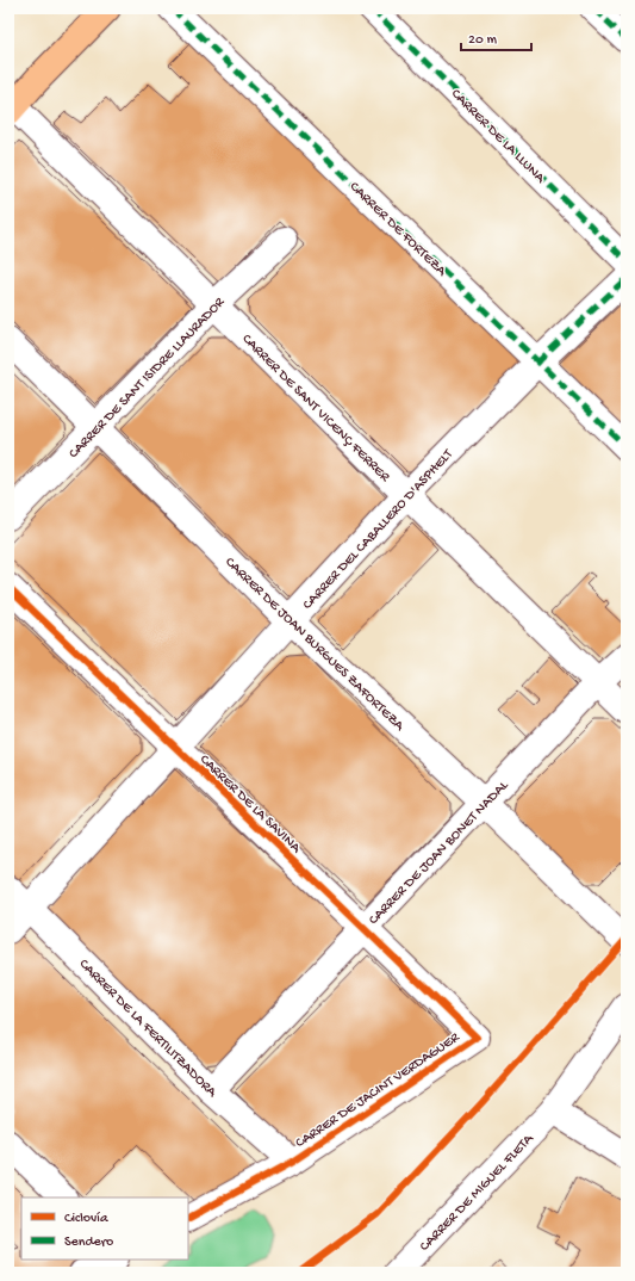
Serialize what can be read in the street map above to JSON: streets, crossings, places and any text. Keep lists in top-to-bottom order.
{
  "streets": {
    "street": [
      "CARRER DE LA LLUNA",
      "CARRER DE FORTEZA",
      "CARRER DE SANT ISIDRE LLAURADOR",
      "CARRER DE SANT VICENÇ FERRER",
      "CARRER DEL CABALLERO D'ASPHELT",
      "CARRER DE JOAN BURGUES ZAFORTEZA",
      "CARRER DE LA SAVINA",
      "CARRER DE JOAN BONET NADAL",
      "CARRER DE LA FERTILITZADORA",
      "CARRER DE JACINT VERDAGUER",
      "CARRER DE MIGUEL FLETA"
    ]
  },
  "crossings": [
    ["CARRER DE FORTEZA", "CARRER DEL CABALLERO D'ASPHELT"],
    ["CARRER DE SANT ISIDRE LLAURADOR", "CARRER DE SANT VICENÇ FERRER"],
    ["CARRER DE SANT ISIDRE LLAURADOR", "CARRER DE JOAN BURGUES ZAFORTEZA"],
    ["CARRER DE SANT VICENÇ FERRER", "CARRER DEL CABALLERO D'ASPHELT"],
    ["CARRER DE SANT VICENÇ FERRER", "CARRER DE JOAN BONET NADAL"],
    ["CARRER DEL CABALLERO D'ASPHELT", "CARRER DE JOAN BURGUES ZAFORTEZA"],
    ["CARRER DEL CABALLERO D'ASPHELT", "CARRER DE LA SAVINA"],
    ["CARRER DEL CABALLERO D'ASPHELT", "CARRER DE LA FERTILITZADORA"],
    ["CARRER DE JOAN BURGUES ZAFORTEZA", "CARRER DE JOAN BONET NADAL"],
    ["CARRER DE LA SAVINA", "CARRER DE JOAN BONET NADAL"],
    ["CARRER DE LA SAVINA", "CARRER DE JACINT VERDAGUER"],
    ["CARRER DE JOAN BONET NADAL", "CARRER DE LA FERTILITZADORA"],
    ["CARRER DE LA FERTILITZADORA", "CARRER DE JACINT VERDAGUER"]
  ],
  "legend": ["Ciclovía", "Sendero"],
  "scale_bar": "20 m"
}
